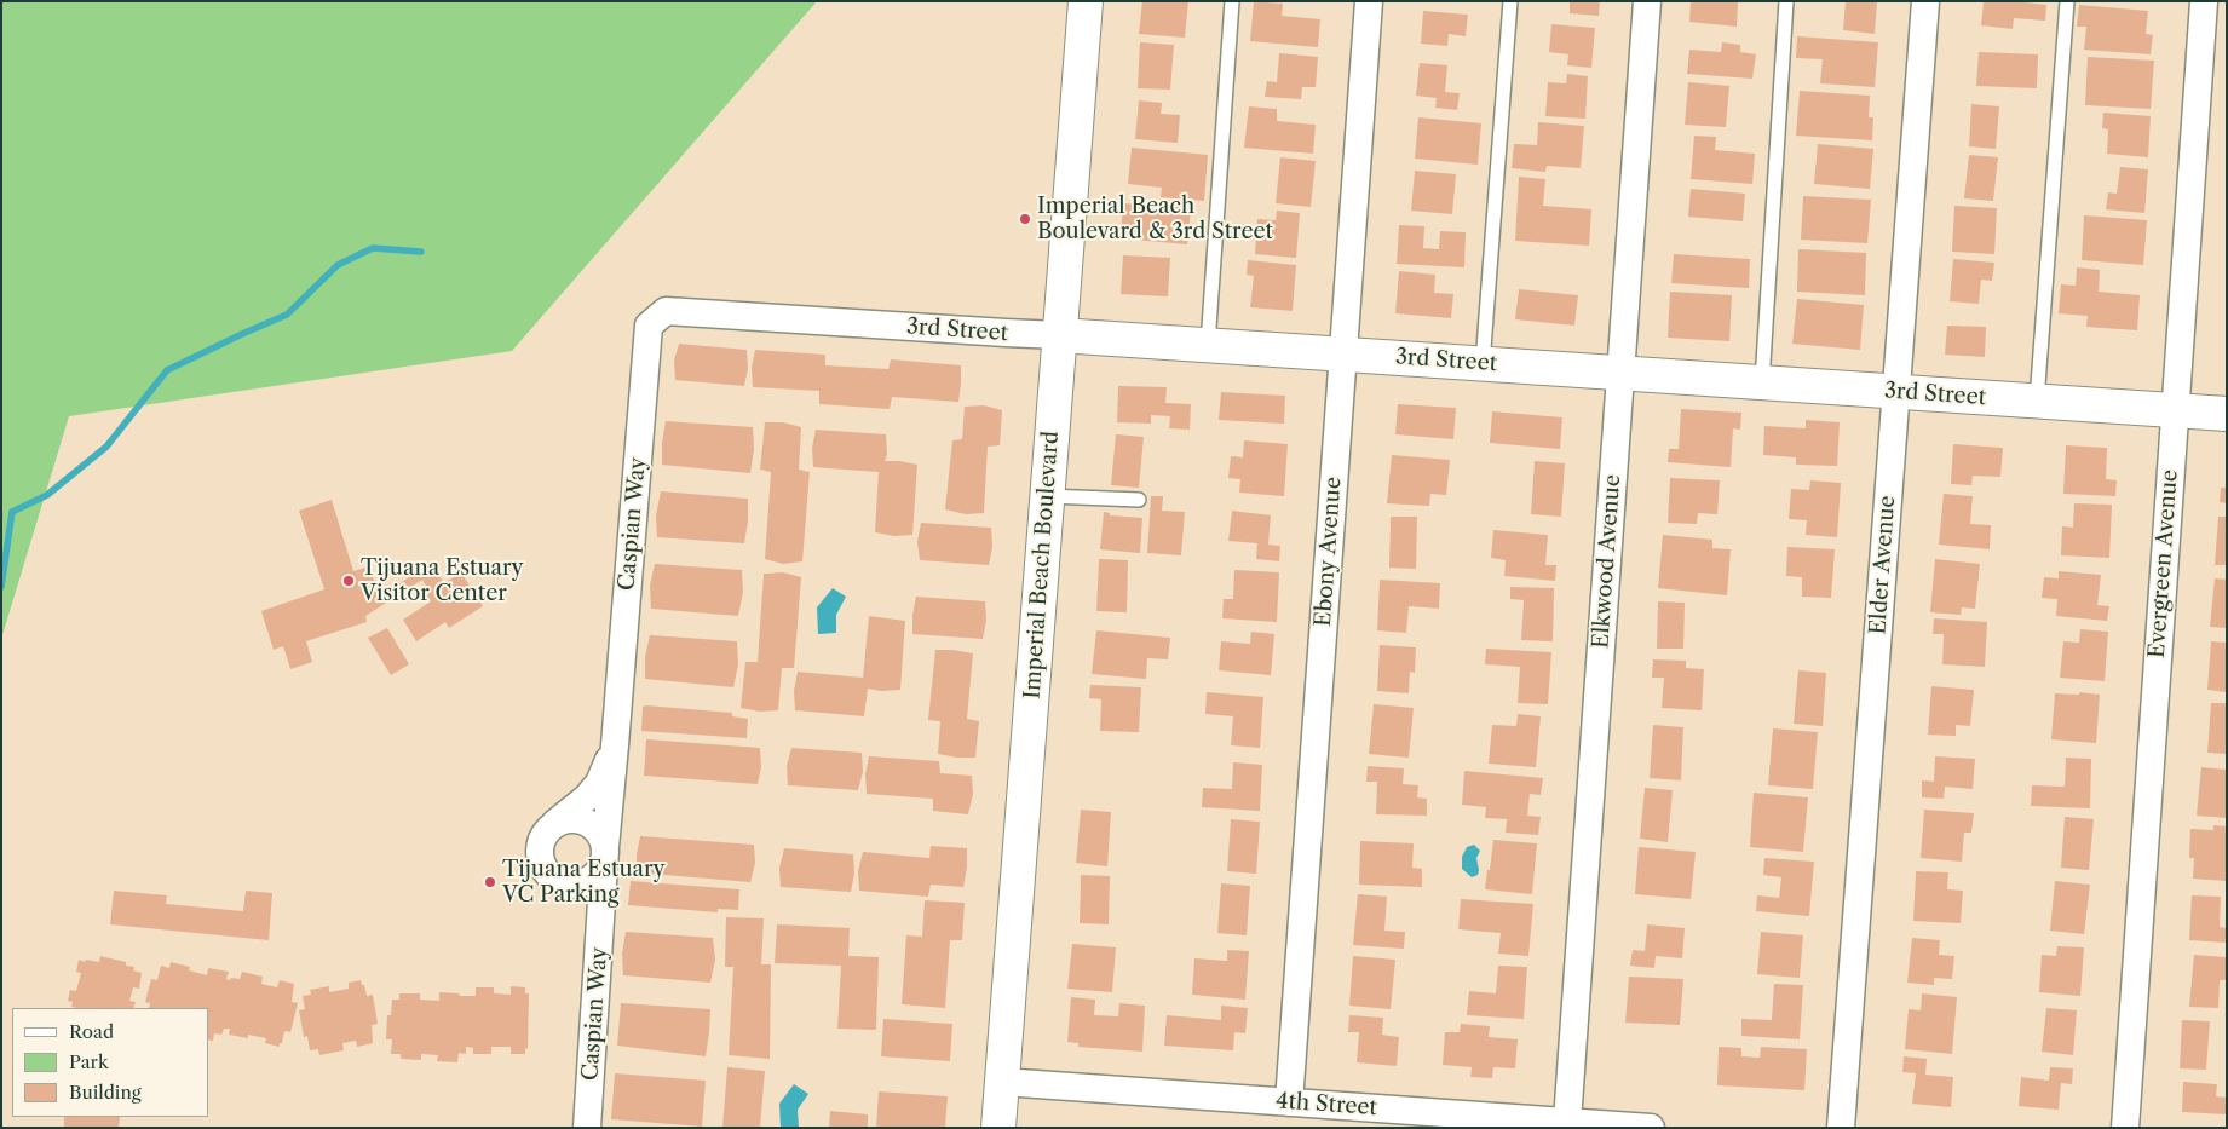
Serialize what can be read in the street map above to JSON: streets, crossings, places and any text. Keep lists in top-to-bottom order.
{
  "streets": {
    "street": [
      "3rd Street",
      "Caspian Way",
      "Ebony Avenue",
      "Elkwood Avenue",
      "Evergreen Avenue",
      "Imperial Beach Boulevard",
      "Elder Avenue",
      "4th Street"
    ]
  },
  "crossings": [
    ["3rd Street", "Caspian Way"],
    ["3rd Street", "Ebony Avenue"],
    ["3rd Street", "Elkwood Avenue"],
    ["3rd Street", "Evergreen Avenue"],
    ["3rd Street", "Imperial Beach Boulevard"],
    ["3rd Street", "Elder Avenue"],
    ["Ebony Avenue", "4th Street"],
    ["Elkwood Avenue", "4th Street"],
    ["Imperial Beach Boulevard", "4th Street"]
  ],
  "places": ["Imperial Beach Boulevard & 3rd Street", "Tijuana Estuary Visitor Center", "Tijuana Estuary VC Parking"],
  "legend": ["Road", "Park", "Building"]
}
